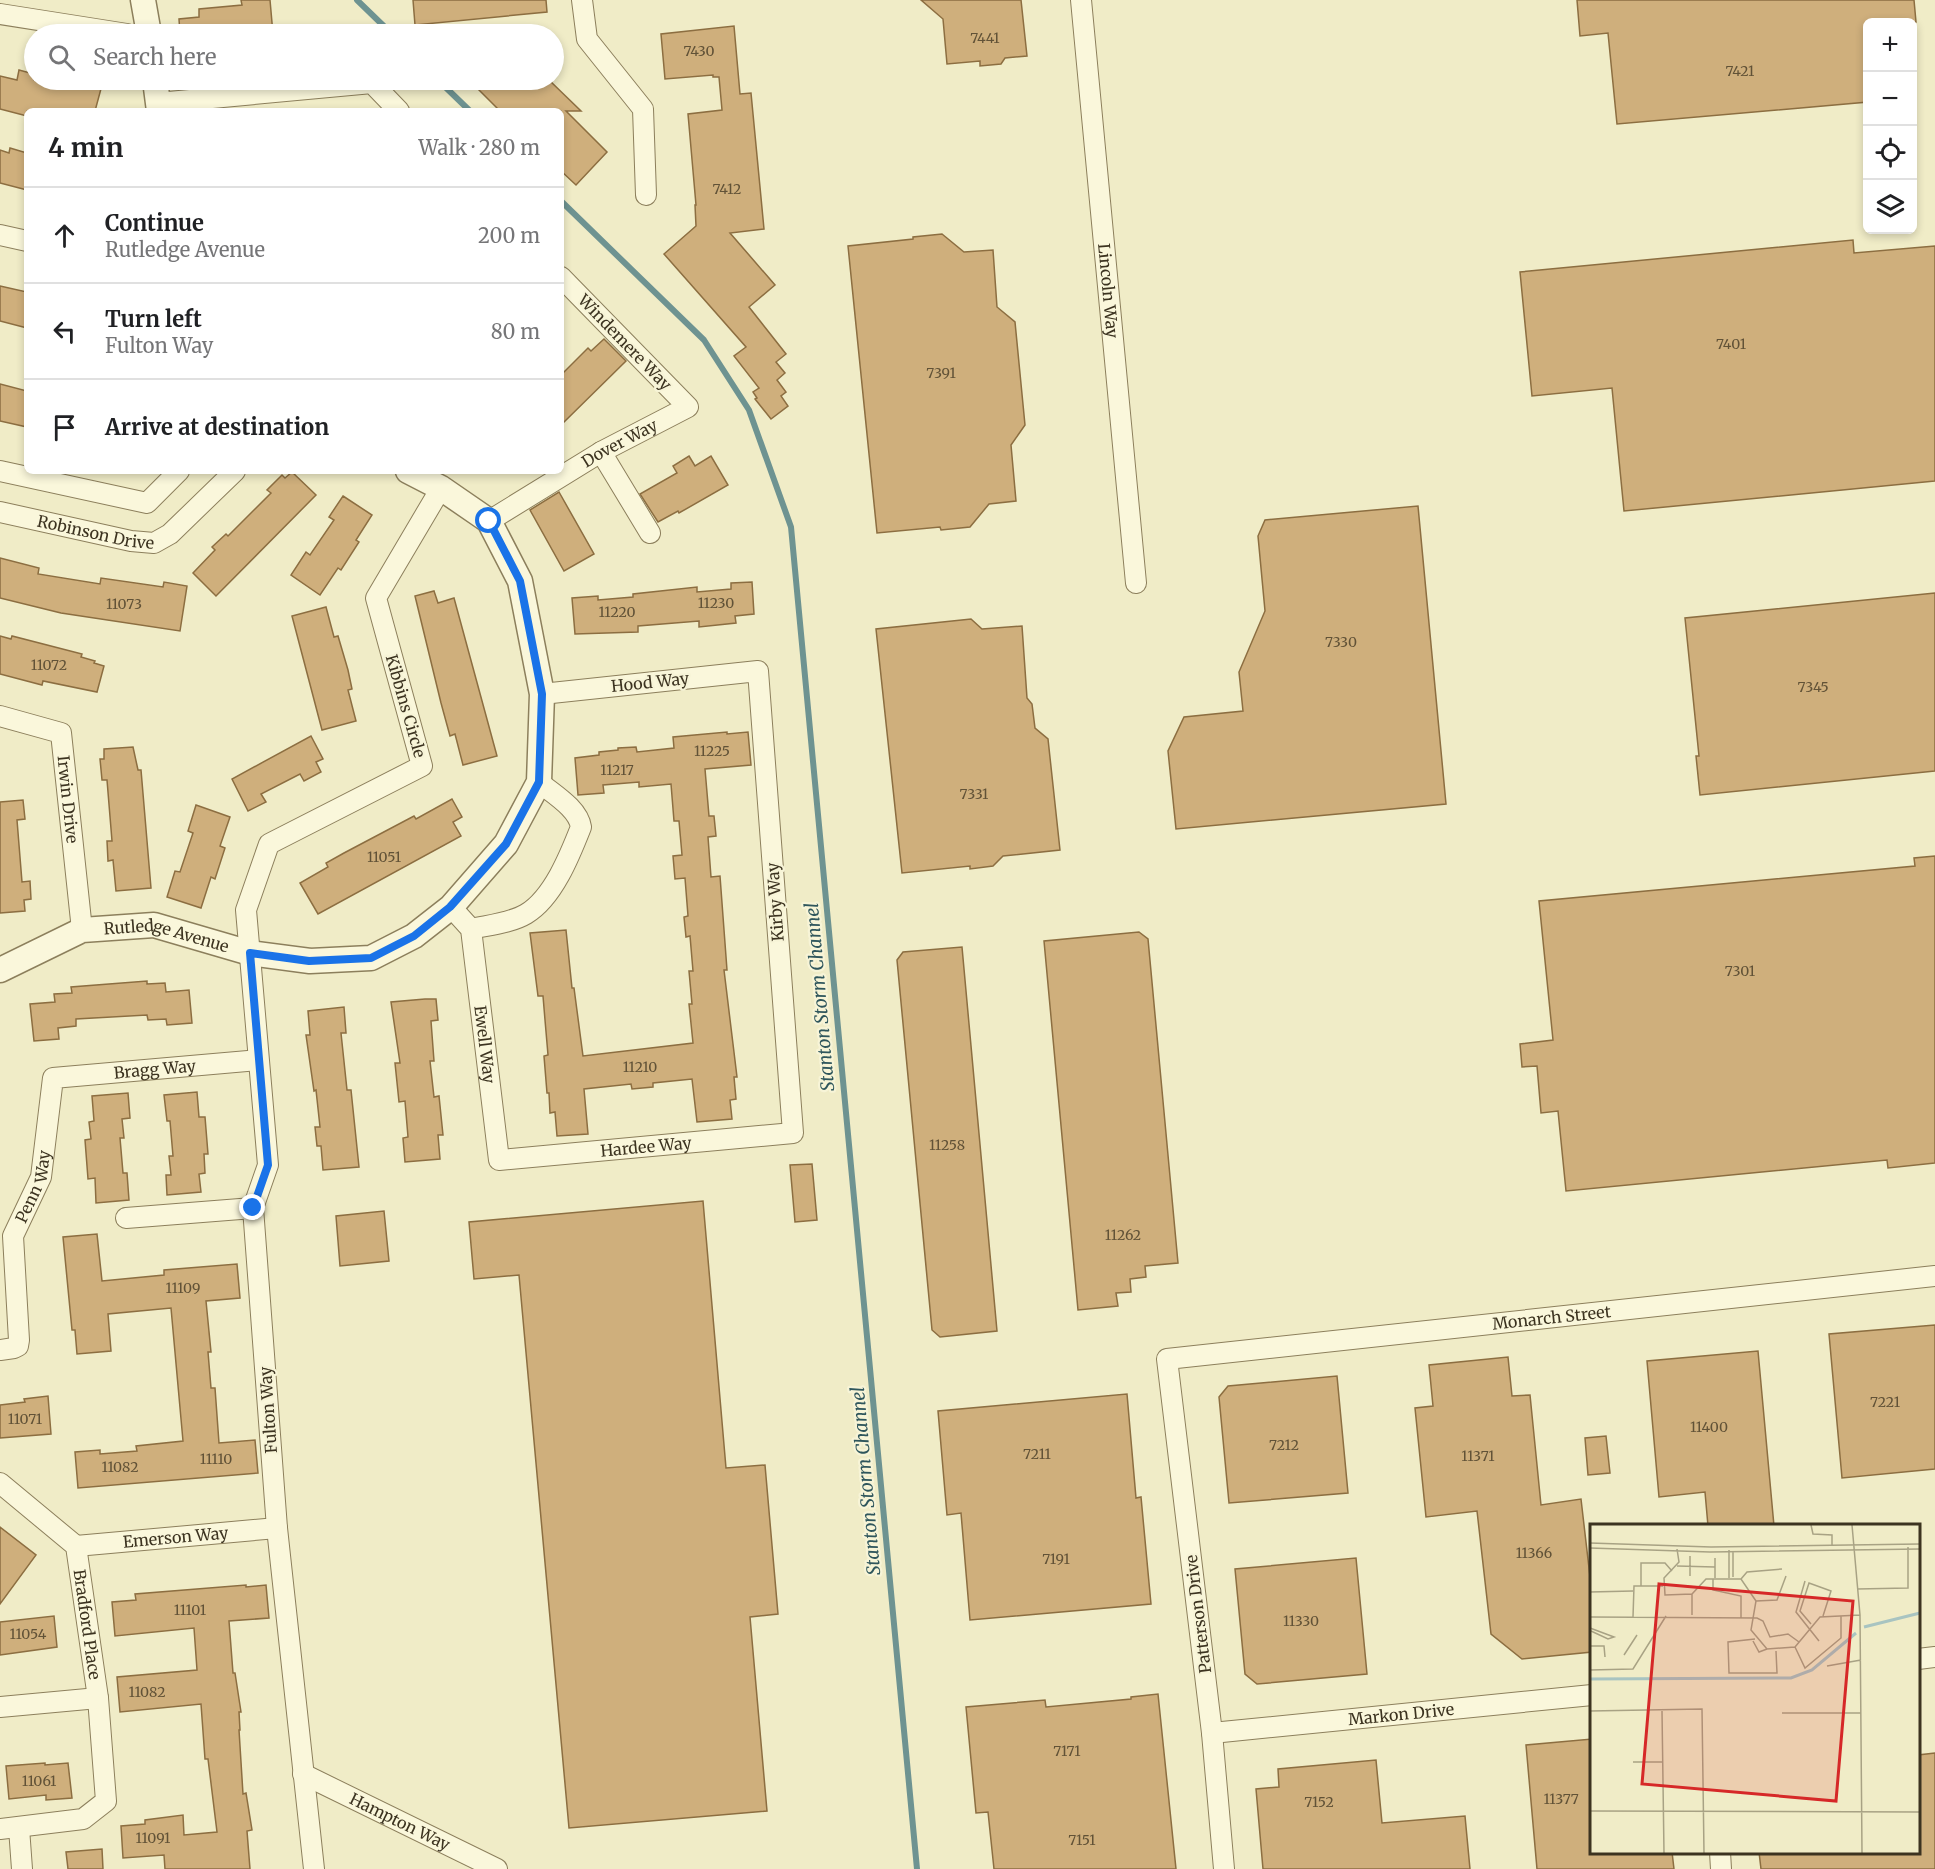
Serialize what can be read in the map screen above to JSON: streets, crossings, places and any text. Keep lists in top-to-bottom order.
{
  "streets": {
    "street": [
      "Lincoln Way",
      "Windemere Way",
      "Dover Way",
      "Robinson Drive",
      "Hood Way",
      "Kibbins Circle",
      "Irwin Drive",
      "Kirby Way",
      "Rutledge Avenue",
      "Ewell Way",
      "Bragg Way",
      "Hardee Way",
      "Penn Way",
      "Monarch Street",
      "Fulton Way",
      "Emerson Way",
      "Patterson Drive",
      "Bradford Place",
      "Markon Drive",
      "Hampton Way"
    ]
  },
  "crossings": [
    ["Windemere Way", "Dover Way"],
    ["Dover Way", "Rutledge Avenue"],
    ["Hood Way", "Kirby Way"],
    ["Hood Way", "Rutledge Avenue"],
    ["Kibbins Circle", "Rutledge Avenue"],
    ["Kibbins Circle", "Fulton Way"],
    ["Irwin Drive", "Rutledge Avenue"],
    ["Kirby Way", "Hardee Way"],
    ["Rutledge Avenue", "Fulton Way"],
    ["Ewell Way", "Hardee Way"],
    ["Bragg Way", "Penn Way"],
    ["Bragg Way", "Fulton Way"],
    ["Monarch Street", "Patterson Drive"],
    ["Fulton Way", "Emerson Way"],
    ["Fulton Way", "Hampton Way"],
    ["Emerson Way", "Bradford Place"],
    ["Patterson Drive", "Markon Drive"]
  ],
  "water": ["Stanton Storm Channel"],
  "house_numbers": [
    "7441",
    "7430",
    "7421",
    "7412",
    "7401",
    "7391",
    "11230",
    "11073",
    "11220",
    "7330",
    "11072",
    "7345",
    "11225",
    "11217",
    "7331",
    "11051",
    "7301",
    "11210",
    "11258",
    "11262",
    "11109",
    "7221",
    "11071",
    "11400",
    "7212",
    "7211",
    "11371",
    "11110",
    "11082",
    "11366",
    "7191",
    "11101",
    "11330",
    "11054",
    "11082",
    "7171",
    "11061",
    "11377",
    "7152",
    "11091",
    "7151"
  ],
  "page": {
    "map_buttons": ["+", "−"],
    "search": "Search here",
    "heading": ["4 min", "Walk · 280 m"],
    "list": [
      ["Continue", "Rutledge Avenue", "200 m"],
      ["Turn left", "Fulton Way", "80 m"],
      "Arrive at destination"
    ]
  }
}
